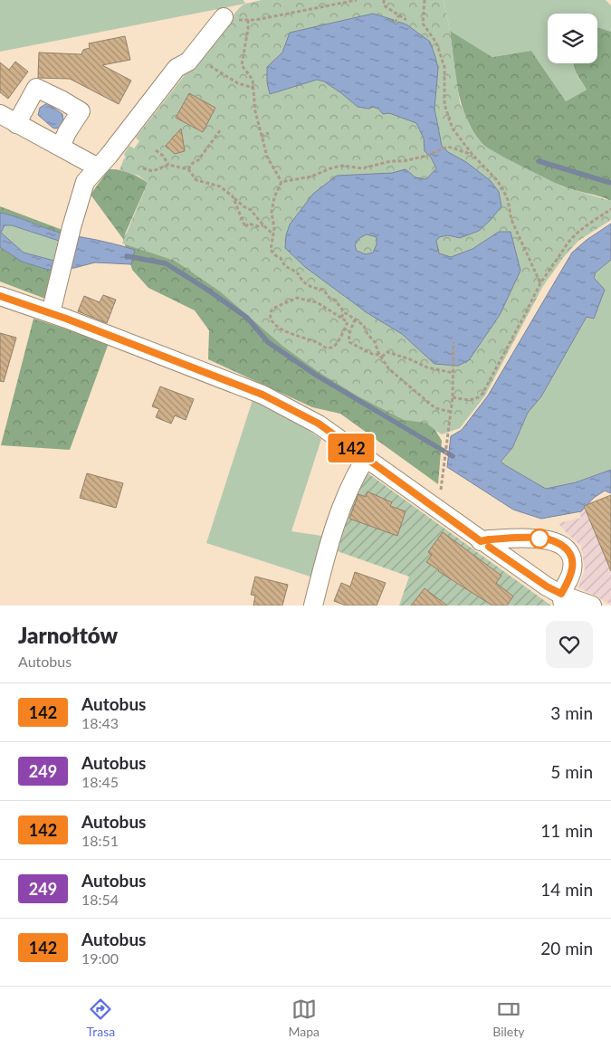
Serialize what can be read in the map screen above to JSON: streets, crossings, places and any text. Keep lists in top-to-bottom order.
{
  "lines": ["bus line 142"],
  "page": {
    "on_map": "142",
    "heading": ["Jarnołtów", "Autobus"],
    "list": [
      {
        "mark": "142",
        "name": "Autobus",
        "note": "18:43",
        "value": "3 min"
      },
      {
        "mark": "249",
        "name": "Autobus",
        "note": "18:45",
        "value": "5 min"
      },
      {
        "mark": "142",
        "name": "Autobus",
        "note": "18:51",
        "value": "11 min"
      },
      {
        "mark": "249",
        "name": "Autobus",
        "note": "18:54",
        "value": "14 min"
      },
      {
        "mark": "142",
        "name": "Autobus",
        "note": "19:00",
        "value": "20 min"
      }
    ],
    "tabs": ["Trasa", "Mapa", "Bilety"]
  }
}
